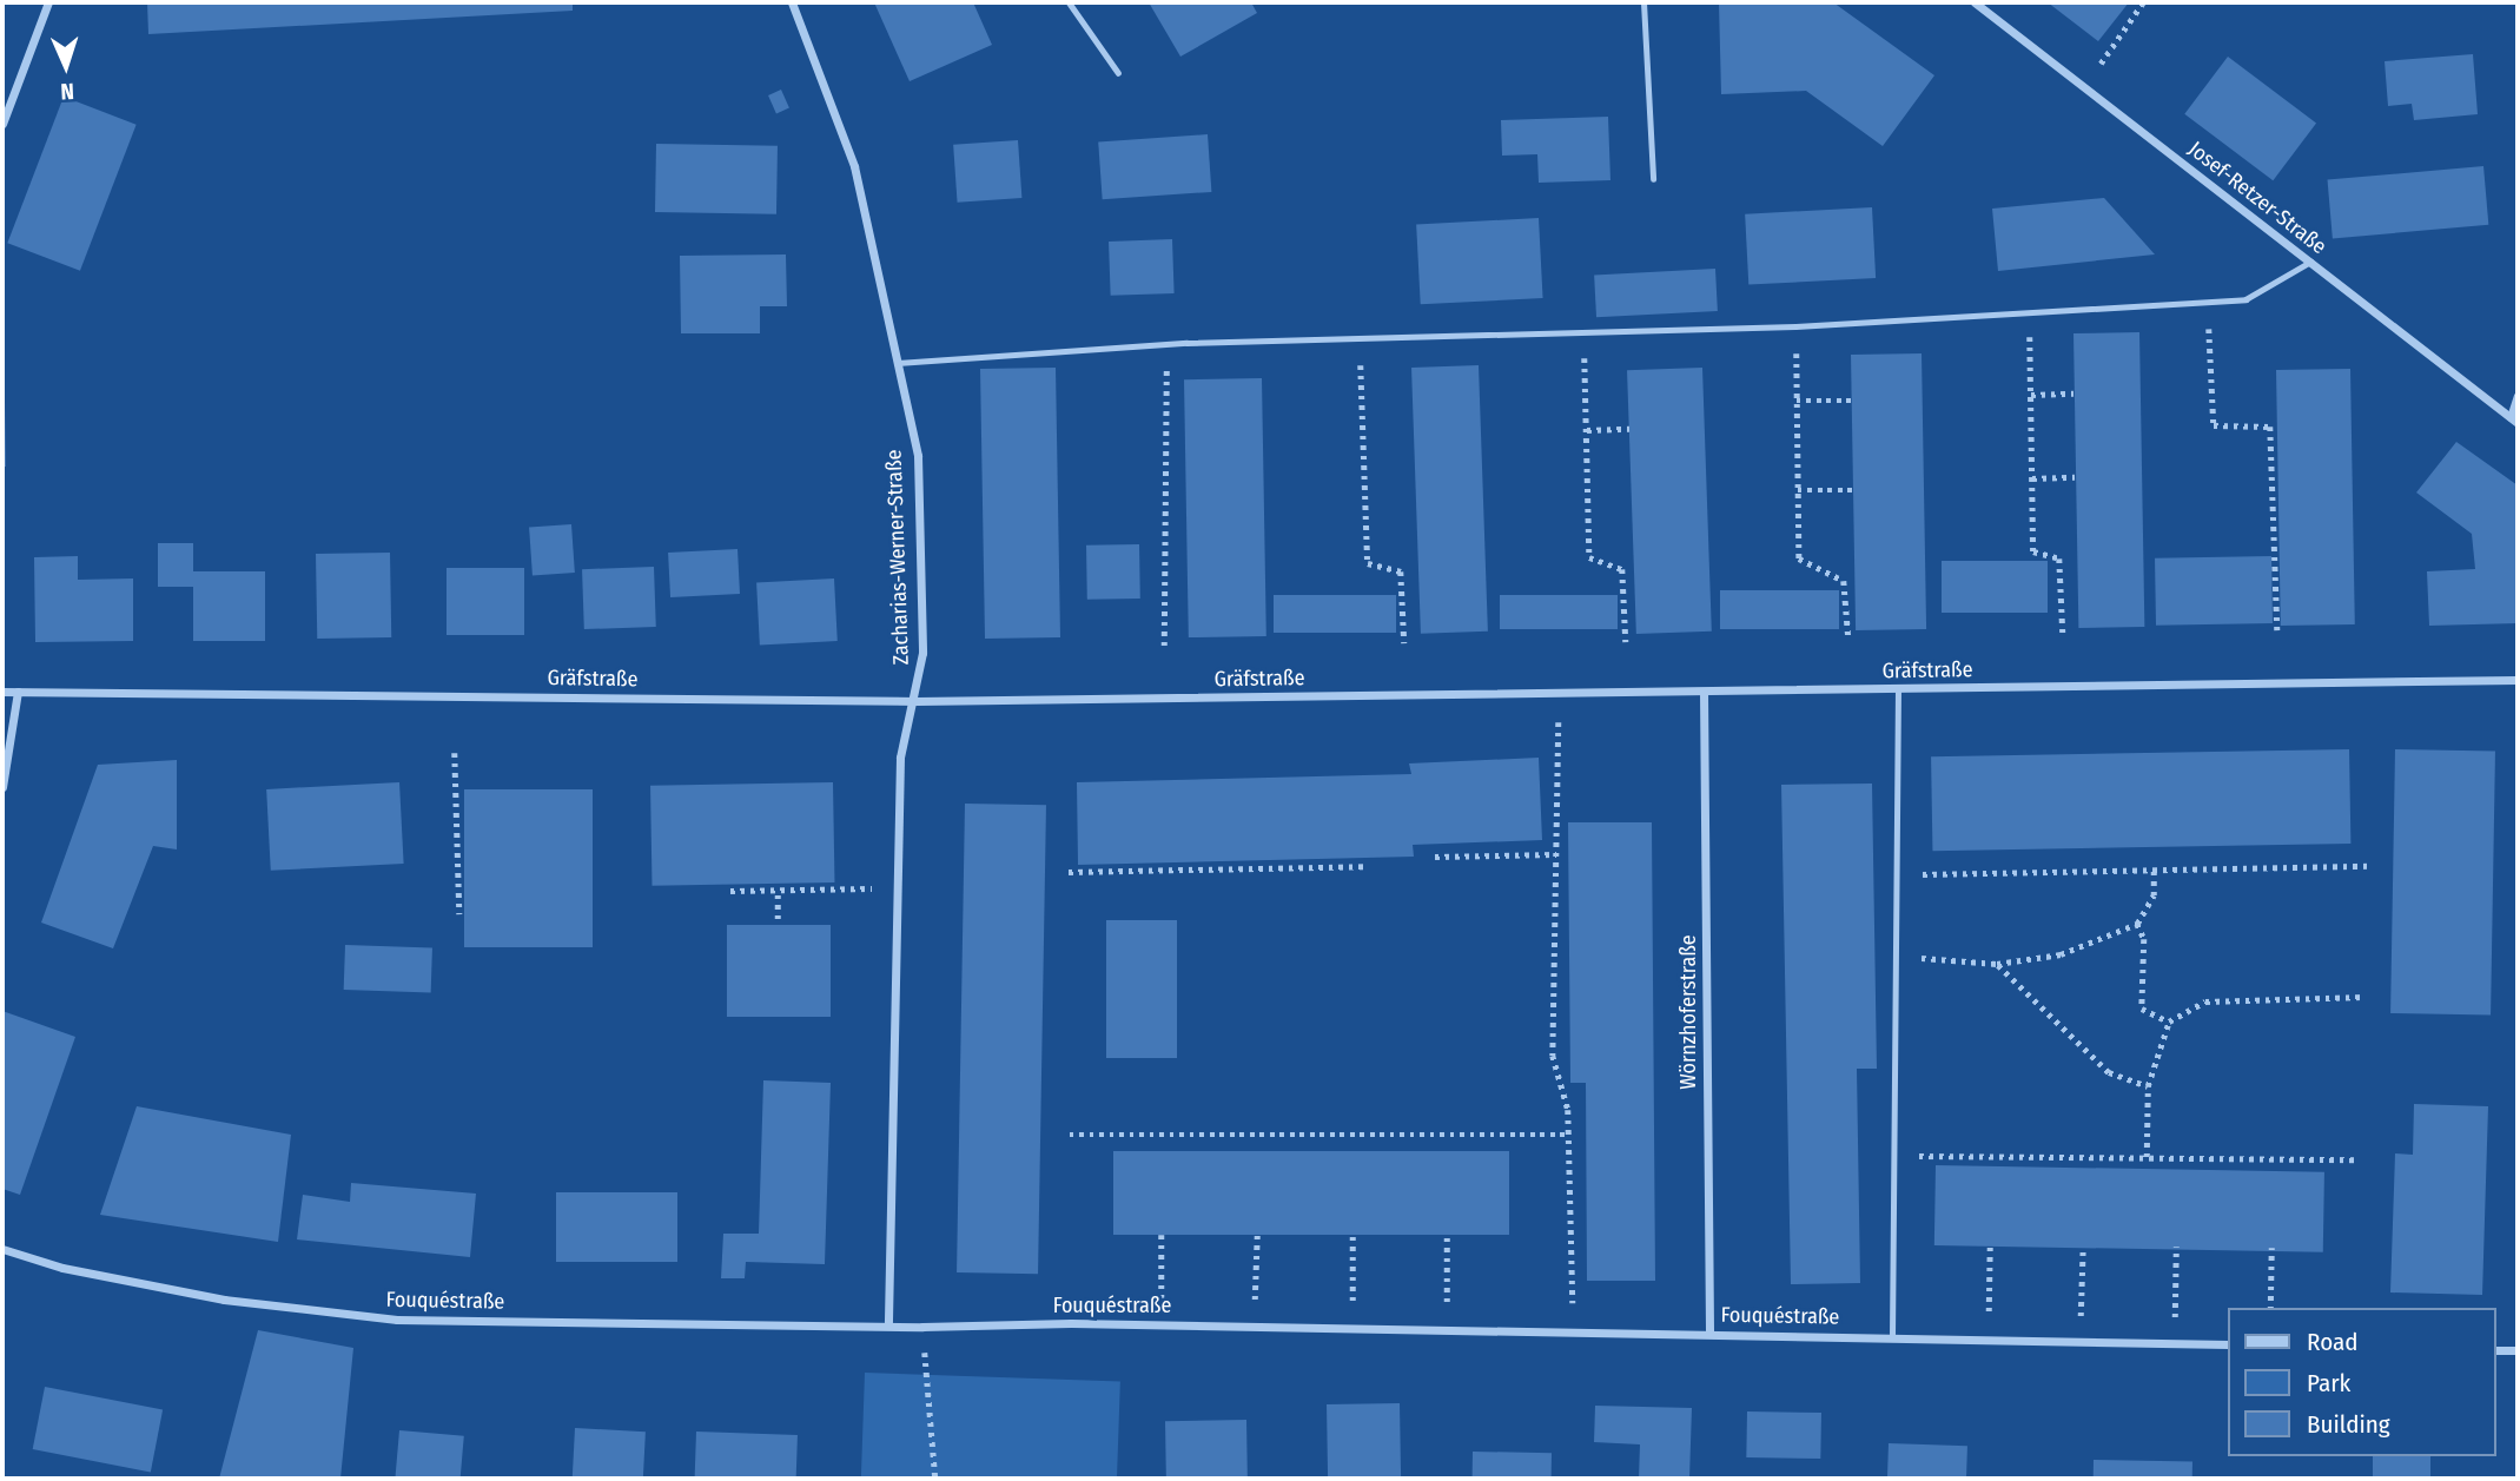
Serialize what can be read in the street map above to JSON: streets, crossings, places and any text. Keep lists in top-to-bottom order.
{
  "streets": {
    "street": [
      "Josef-Retzer-Straße",
      "Zacharias-Werner-Straße",
      "Gräfstraße",
      "Wörnzhoferstraße",
      "Fouquéstraße"
    ]
  },
  "crossings": [
    ["Zacharias-Werner-Straße", "Gräfstraße"],
    ["Zacharias-Werner-Straße", "Fouquéstraße"],
    ["Gräfstraße", "Wörnzhoferstraße"],
    ["Wörnzhoferstraße", "Fouquéstraße"]
  ],
  "legend": ["Road", "Park", "Building"],
  "north": "bottom"
}
